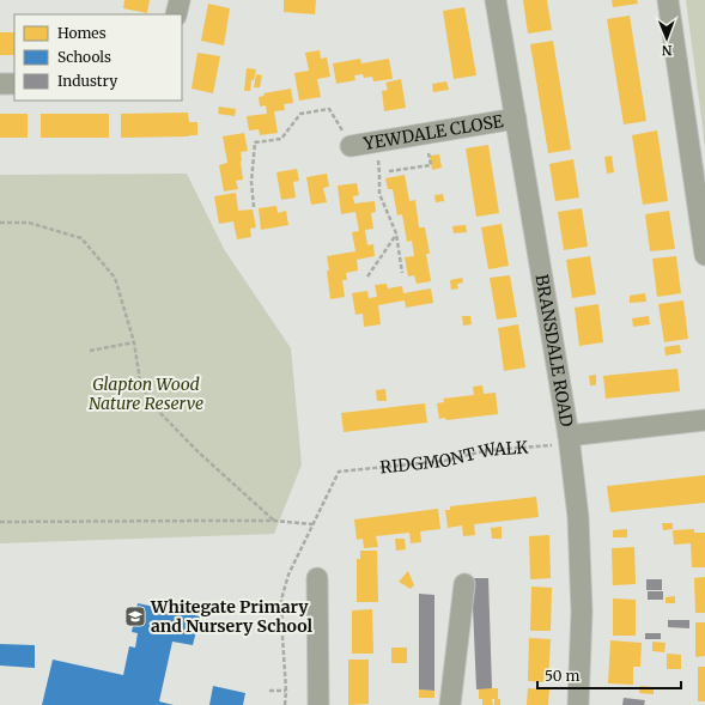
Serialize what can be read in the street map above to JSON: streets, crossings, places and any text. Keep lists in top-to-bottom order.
{
  "streets": {
    "street": ["YEWDALE CLOSE", "BRANSDALE ROAD"],
    "path": ["RIDGMONT WALK"]
  },
  "crossings": [
    ["YEWDALE CLOSE", "BRANSDALE ROAD"],
    ["BRANSDALE ROAD", "RIDGMONT WALK"]
  ],
  "parks": ["Glapton Wood Nature Reserve"],
  "places": {
    "school or university": ["Whitegate Primary and Nursery School"]
  },
  "legend": ["Homes", "Schools", "Industry"],
  "scale_bar": "50 m",
  "north": "bottom"
}
